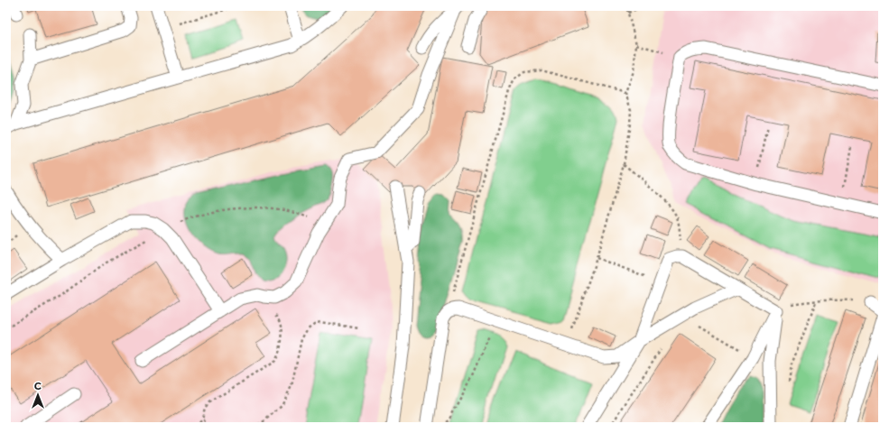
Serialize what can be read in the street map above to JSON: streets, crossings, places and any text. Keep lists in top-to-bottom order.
{
  "north": "top"
}
